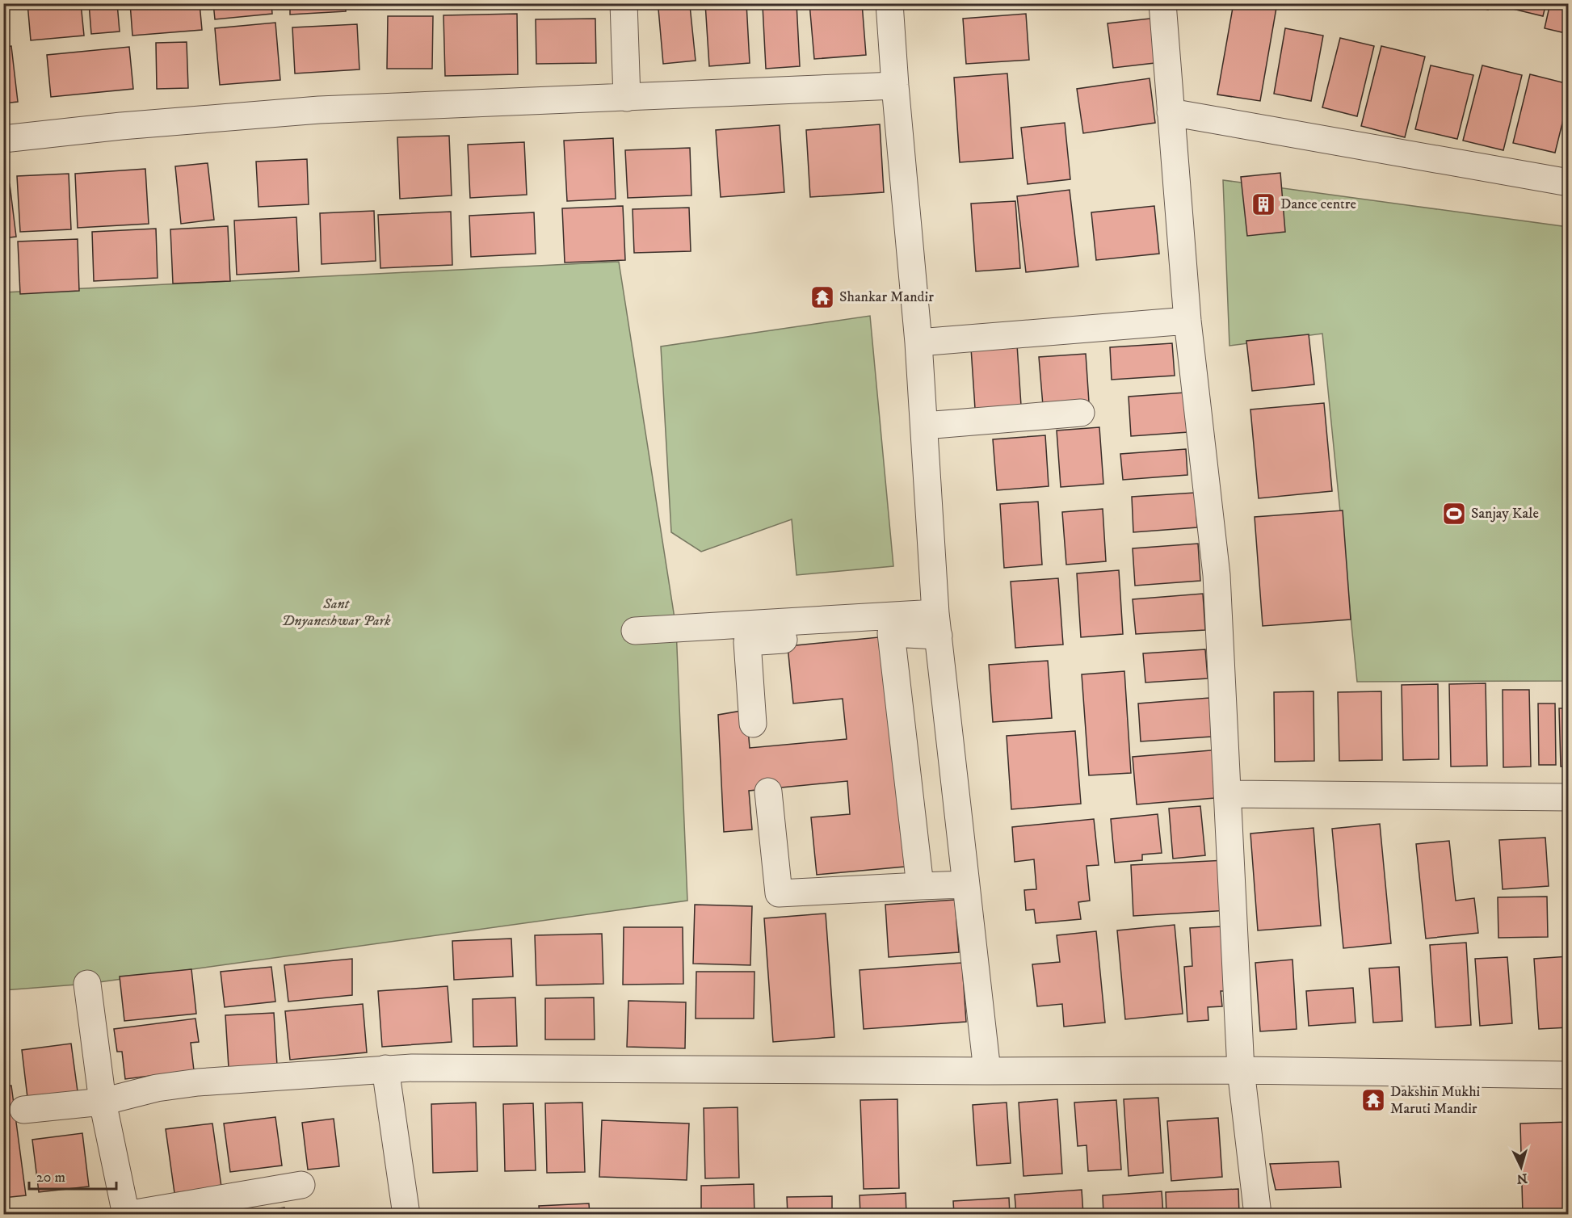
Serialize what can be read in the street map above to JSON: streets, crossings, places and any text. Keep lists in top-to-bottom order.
{
  "parks": ["Sant Dnyaneshwar Park"],
  "places": {
    "building": ["Dance centre"],
    "temple": ["Shankar Mandir", "Dakshin Mukhi Maruti Mandir"],
    "sports": ["Sanjay Kale"]
  },
  "scale_bar": "20 m",
  "north": "bottom"
}
